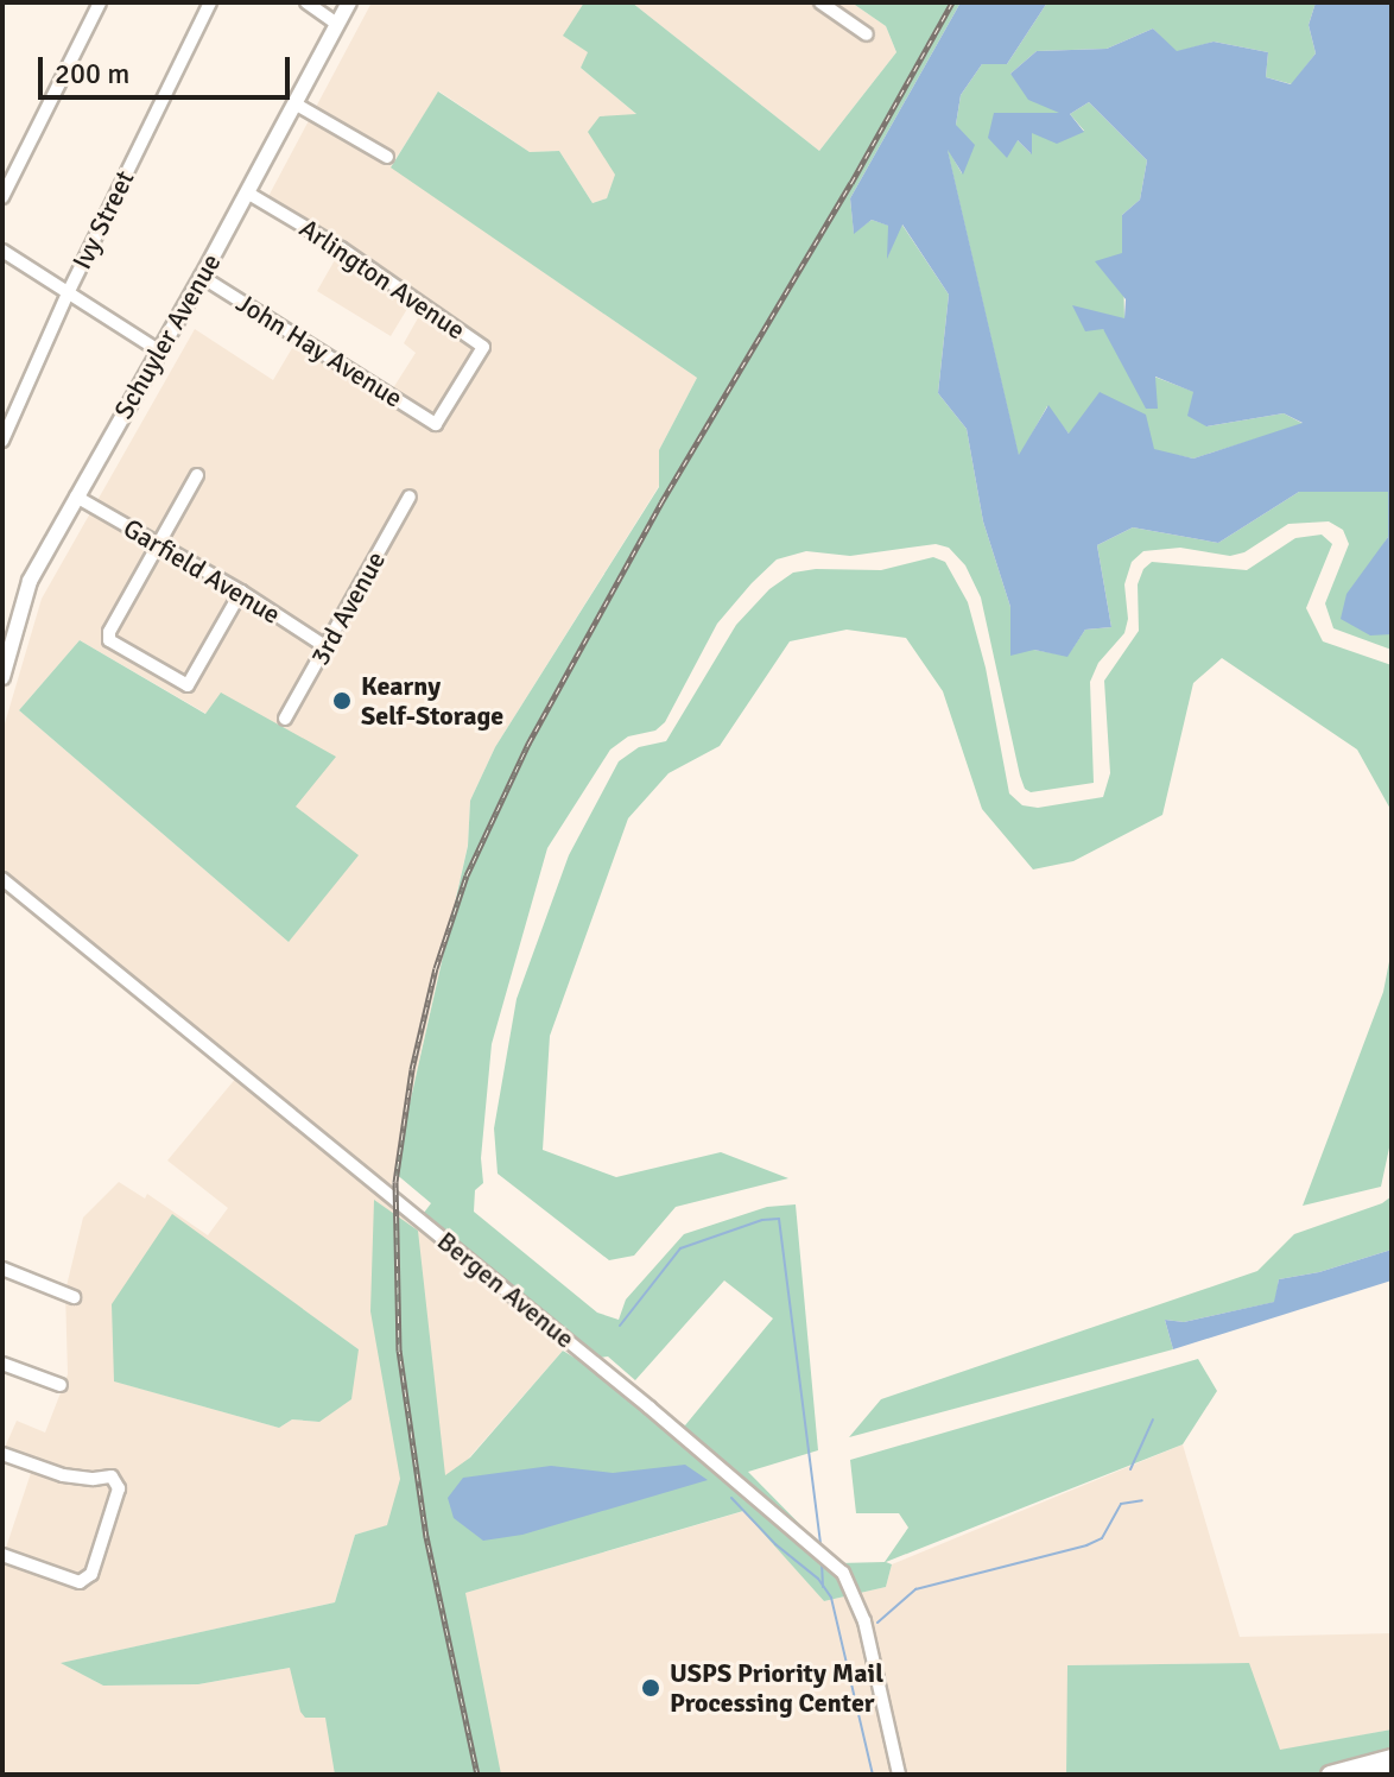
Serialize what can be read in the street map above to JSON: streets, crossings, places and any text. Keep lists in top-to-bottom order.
{
  "streets": {
    "main road": ["Schuyler Avenue"],
    "street": [
      "Ivy Street",
      "Arlington Avenue",
      "John Hay Avenue",
      "Garfield Avenue",
      "3rd Avenue",
      "Bergen Avenue"
    ]
  },
  "crossings": [
    ["Arlington Avenue", "Schuyler Avenue"],
    ["Arlington Avenue", "John Hay Avenue"],
    ["Schuyler Avenue", "John Hay Avenue"],
    ["Schuyler Avenue", "Garfield Avenue"],
    ["Garfield Avenue", "3rd Avenue"]
  ],
  "places": ["Kearny Self-Storage", "USPS Priority Mail Processing Center"],
  "scale_bar": "200 m"
}
